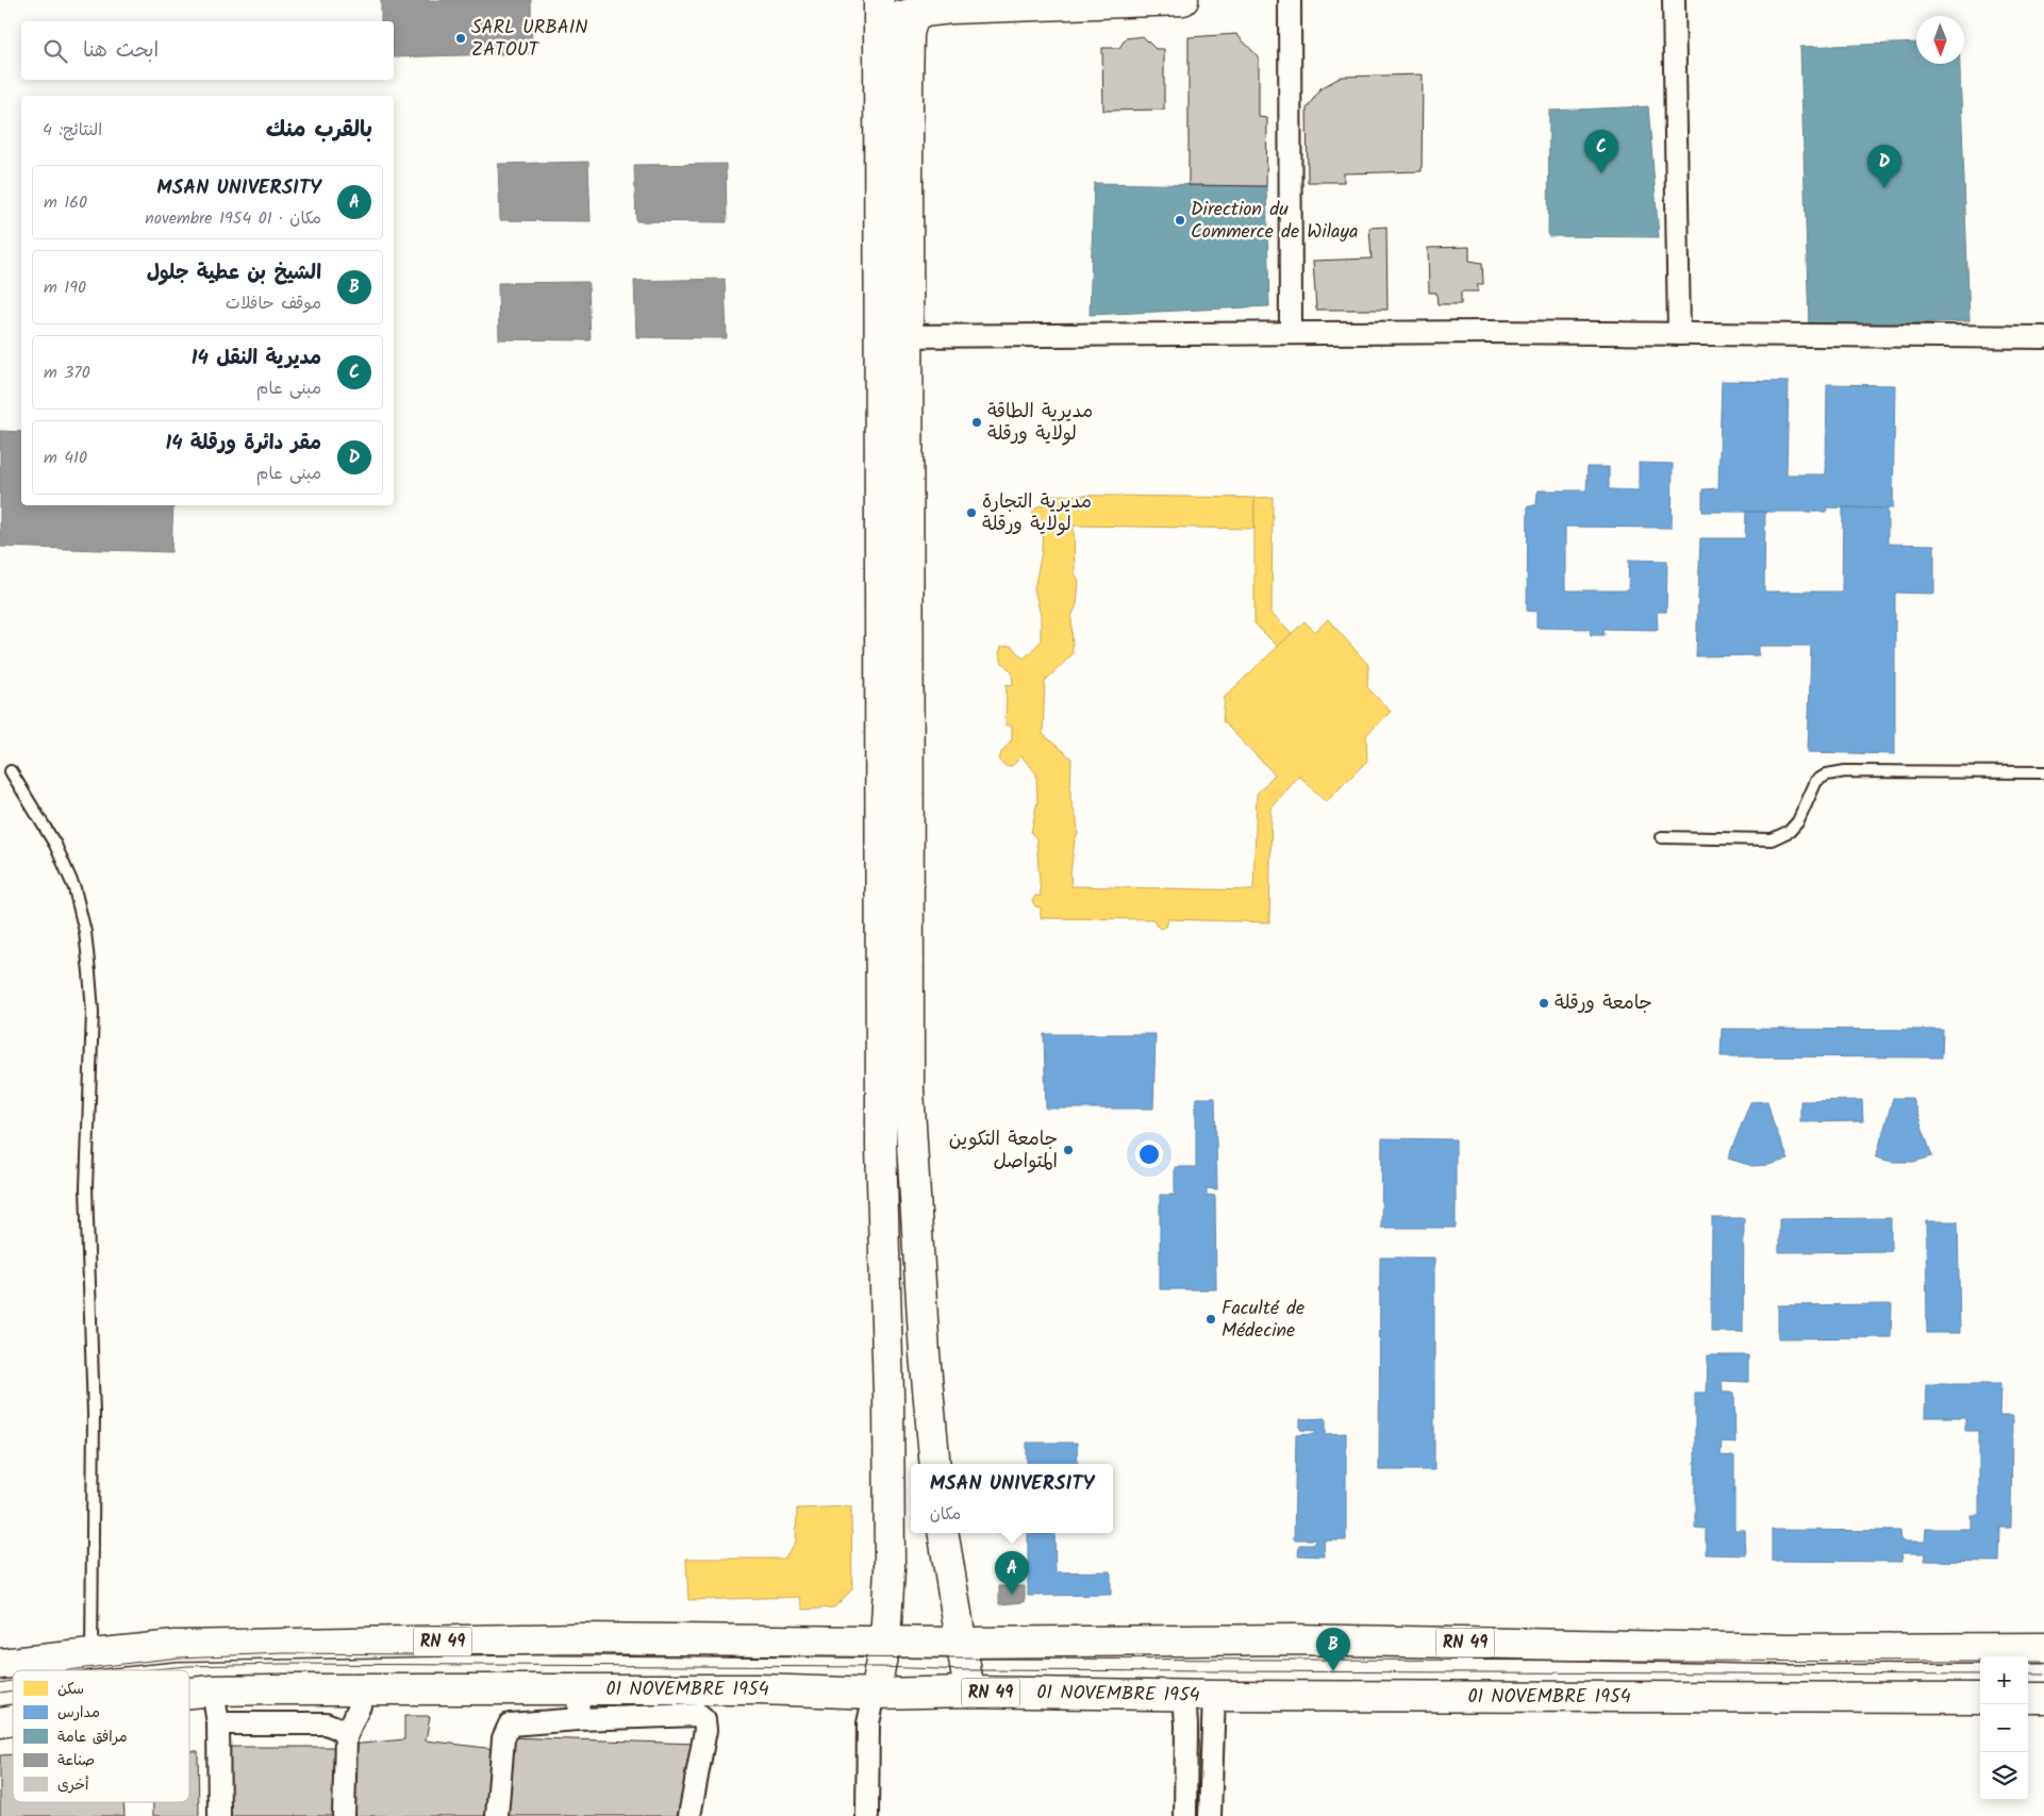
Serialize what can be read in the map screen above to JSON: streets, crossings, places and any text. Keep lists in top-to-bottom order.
{
  "streets": {
    "main road": ["RN 49", "01 NOVEMBRE 1954"]
  },
  "places": [
    "SARL URBAIN ZATOUT",
    "Direction du Commerce de Wilaya",
    "مديرية الطاقة لولاية ورقلة",
    "مديرية التجارة لولاية ورقلة",
    "جامعة ورقلة",
    "جامعة التكوين المتواصل",
    "Faculté de Médecine"
  ],
  "legend": [
    "سكن",
    "مدارس",
    "مرافق عامة",
    "صناعة",
    "أخرى"
  ],
  "north": "bottom",
  "page": {
    "search": "ابحث هنا",
    "heading": ["بالقرب منك", "النتائج: 4"],
    "pins": [
      "C",
      "D",
      "A",
      "B"
    ],
    "list": [
      {
        "mark": "A",
        "name": "MSAN UNIVERSITY",
        "note": "مكان · 01 novembre 1954",
        "value": "160 m"
      },
      {
        "mark": "B",
        "name": "الشيخ بن عطية جلول",
        "note": "موقف حافلات",
        "value": "190 m"
      },
      {
        "mark": "C",
        "name": "مديرية النقل 14",
        "note": "مبنى عام",
        "value": "370 m"
      },
      {
        "mark": "D",
        "name": "مقر دائرة ورقلة 14",
        "note": "مبنى عام",
        "value": "410 m"
      }
    ],
    "popup": ["MSAN UNIVERSITY", "مكان"],
    "map_buttons": ["+", "−"]
  }
}
